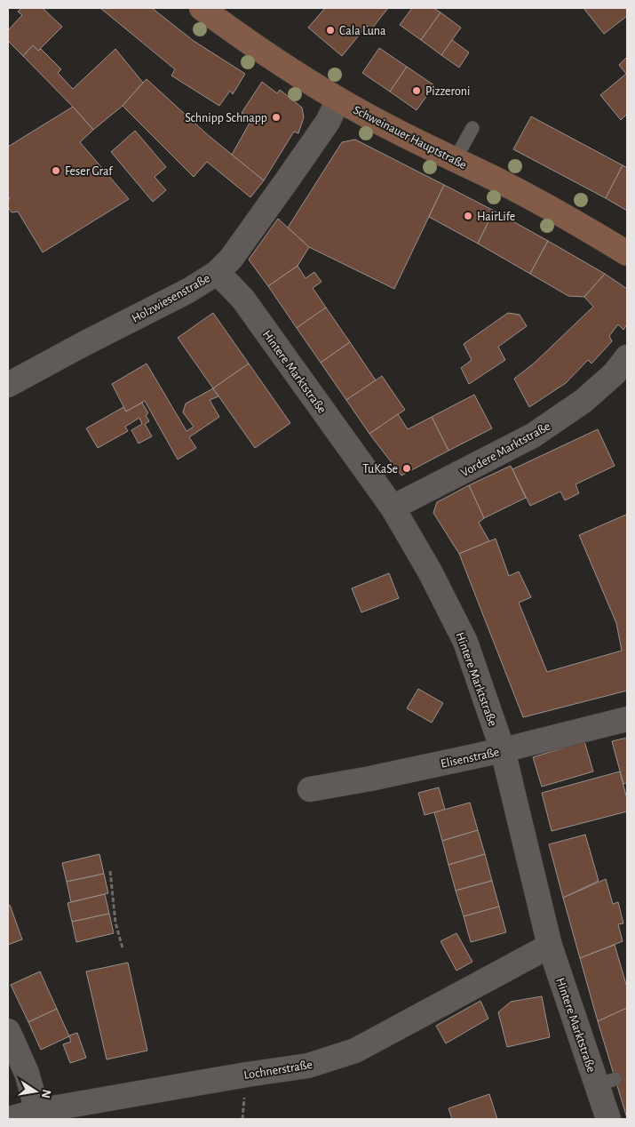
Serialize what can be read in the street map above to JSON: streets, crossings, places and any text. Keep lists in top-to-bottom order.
{
  "streets": {
    "main road": ["Schweinauer Hauptstraße"],
    "street": [
      "Holzwiesenstraße",
      "Hintere Marktstraße",
      "Vordere Marktstraße",
      "Elisenstraße",
      "Lochnerstraße"
    ]
  },
  "crossings": [
    ["Schweinauer Hauptstraße", "Holzwiesenstraße"],
    ["Holzwiesenstraße", "Hintere Marktstraße"],
    ["Hintere Marktstraße", "Vordere Marktstraße"],
    ["Hintere Marktstraße", "Elisenstraße"],
    ["Hintere Marktstraße", "Lochnerstraße"]
  ],
  "places": [
    "Cala Luna",
    "Pizzeroni",
    "Schnipp Schnapp",
    "Feser Graf",
    "HairLife",
    "TuKaSe"
  ],
  "north": "right"
}
